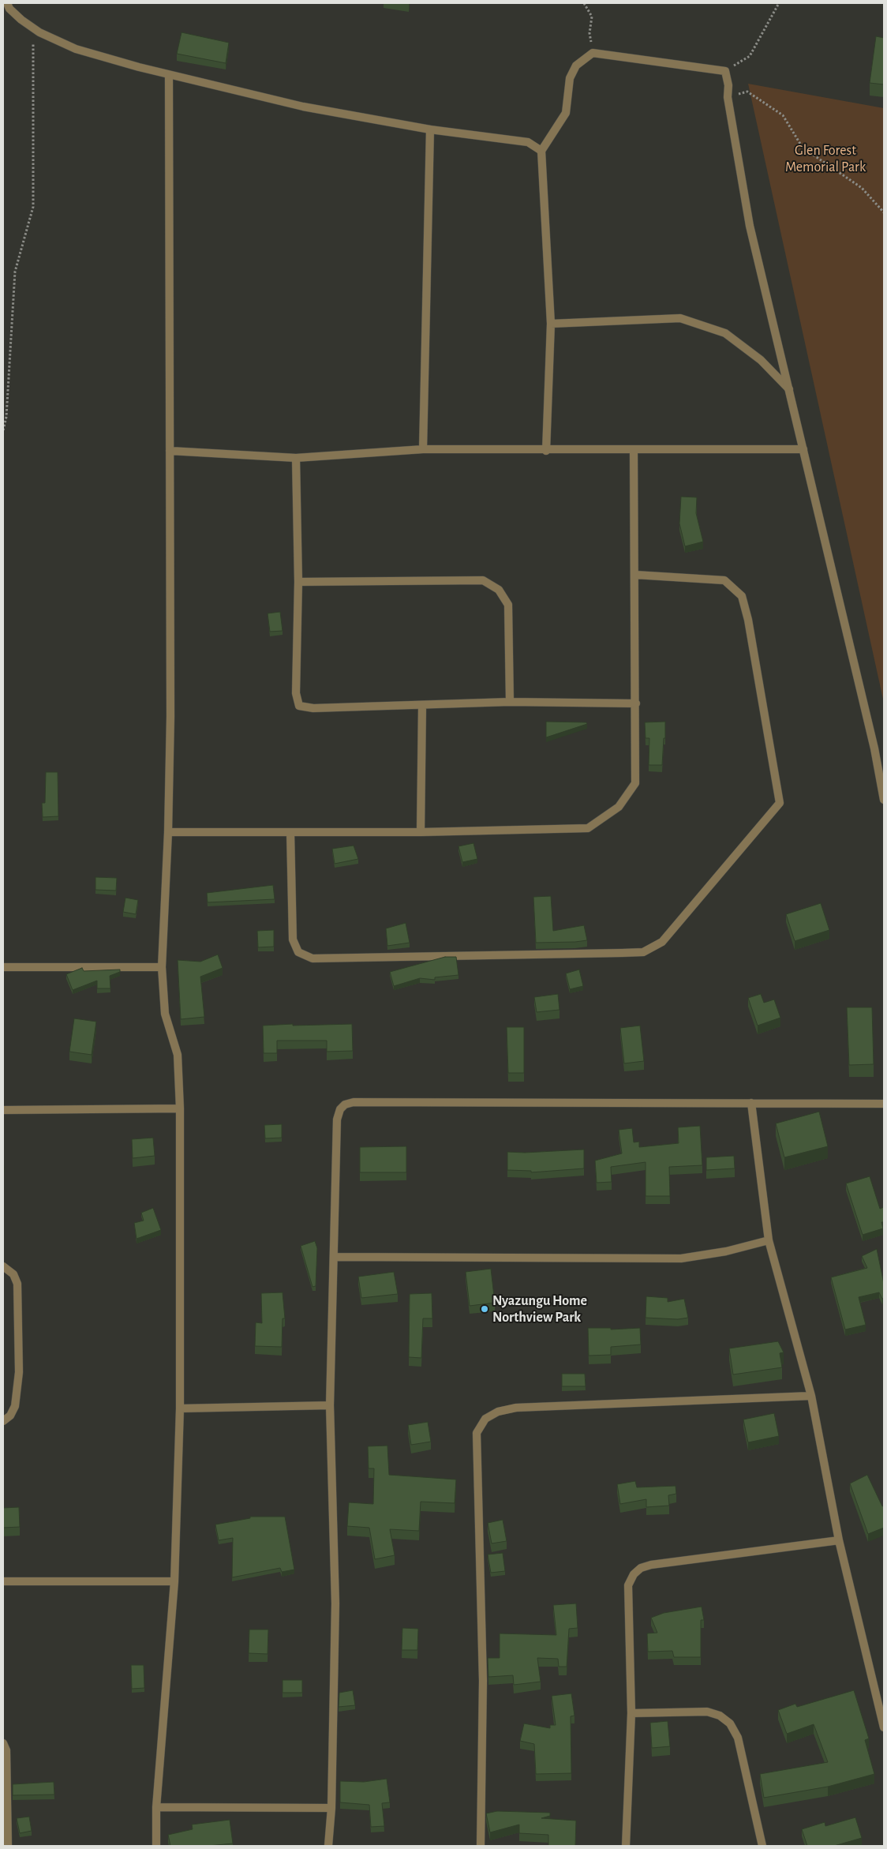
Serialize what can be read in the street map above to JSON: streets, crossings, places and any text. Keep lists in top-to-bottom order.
{
  "parks": ["Glen Forest Memorial Park"],
  "places": ["Nyazungu Home Northview Park"]
}
